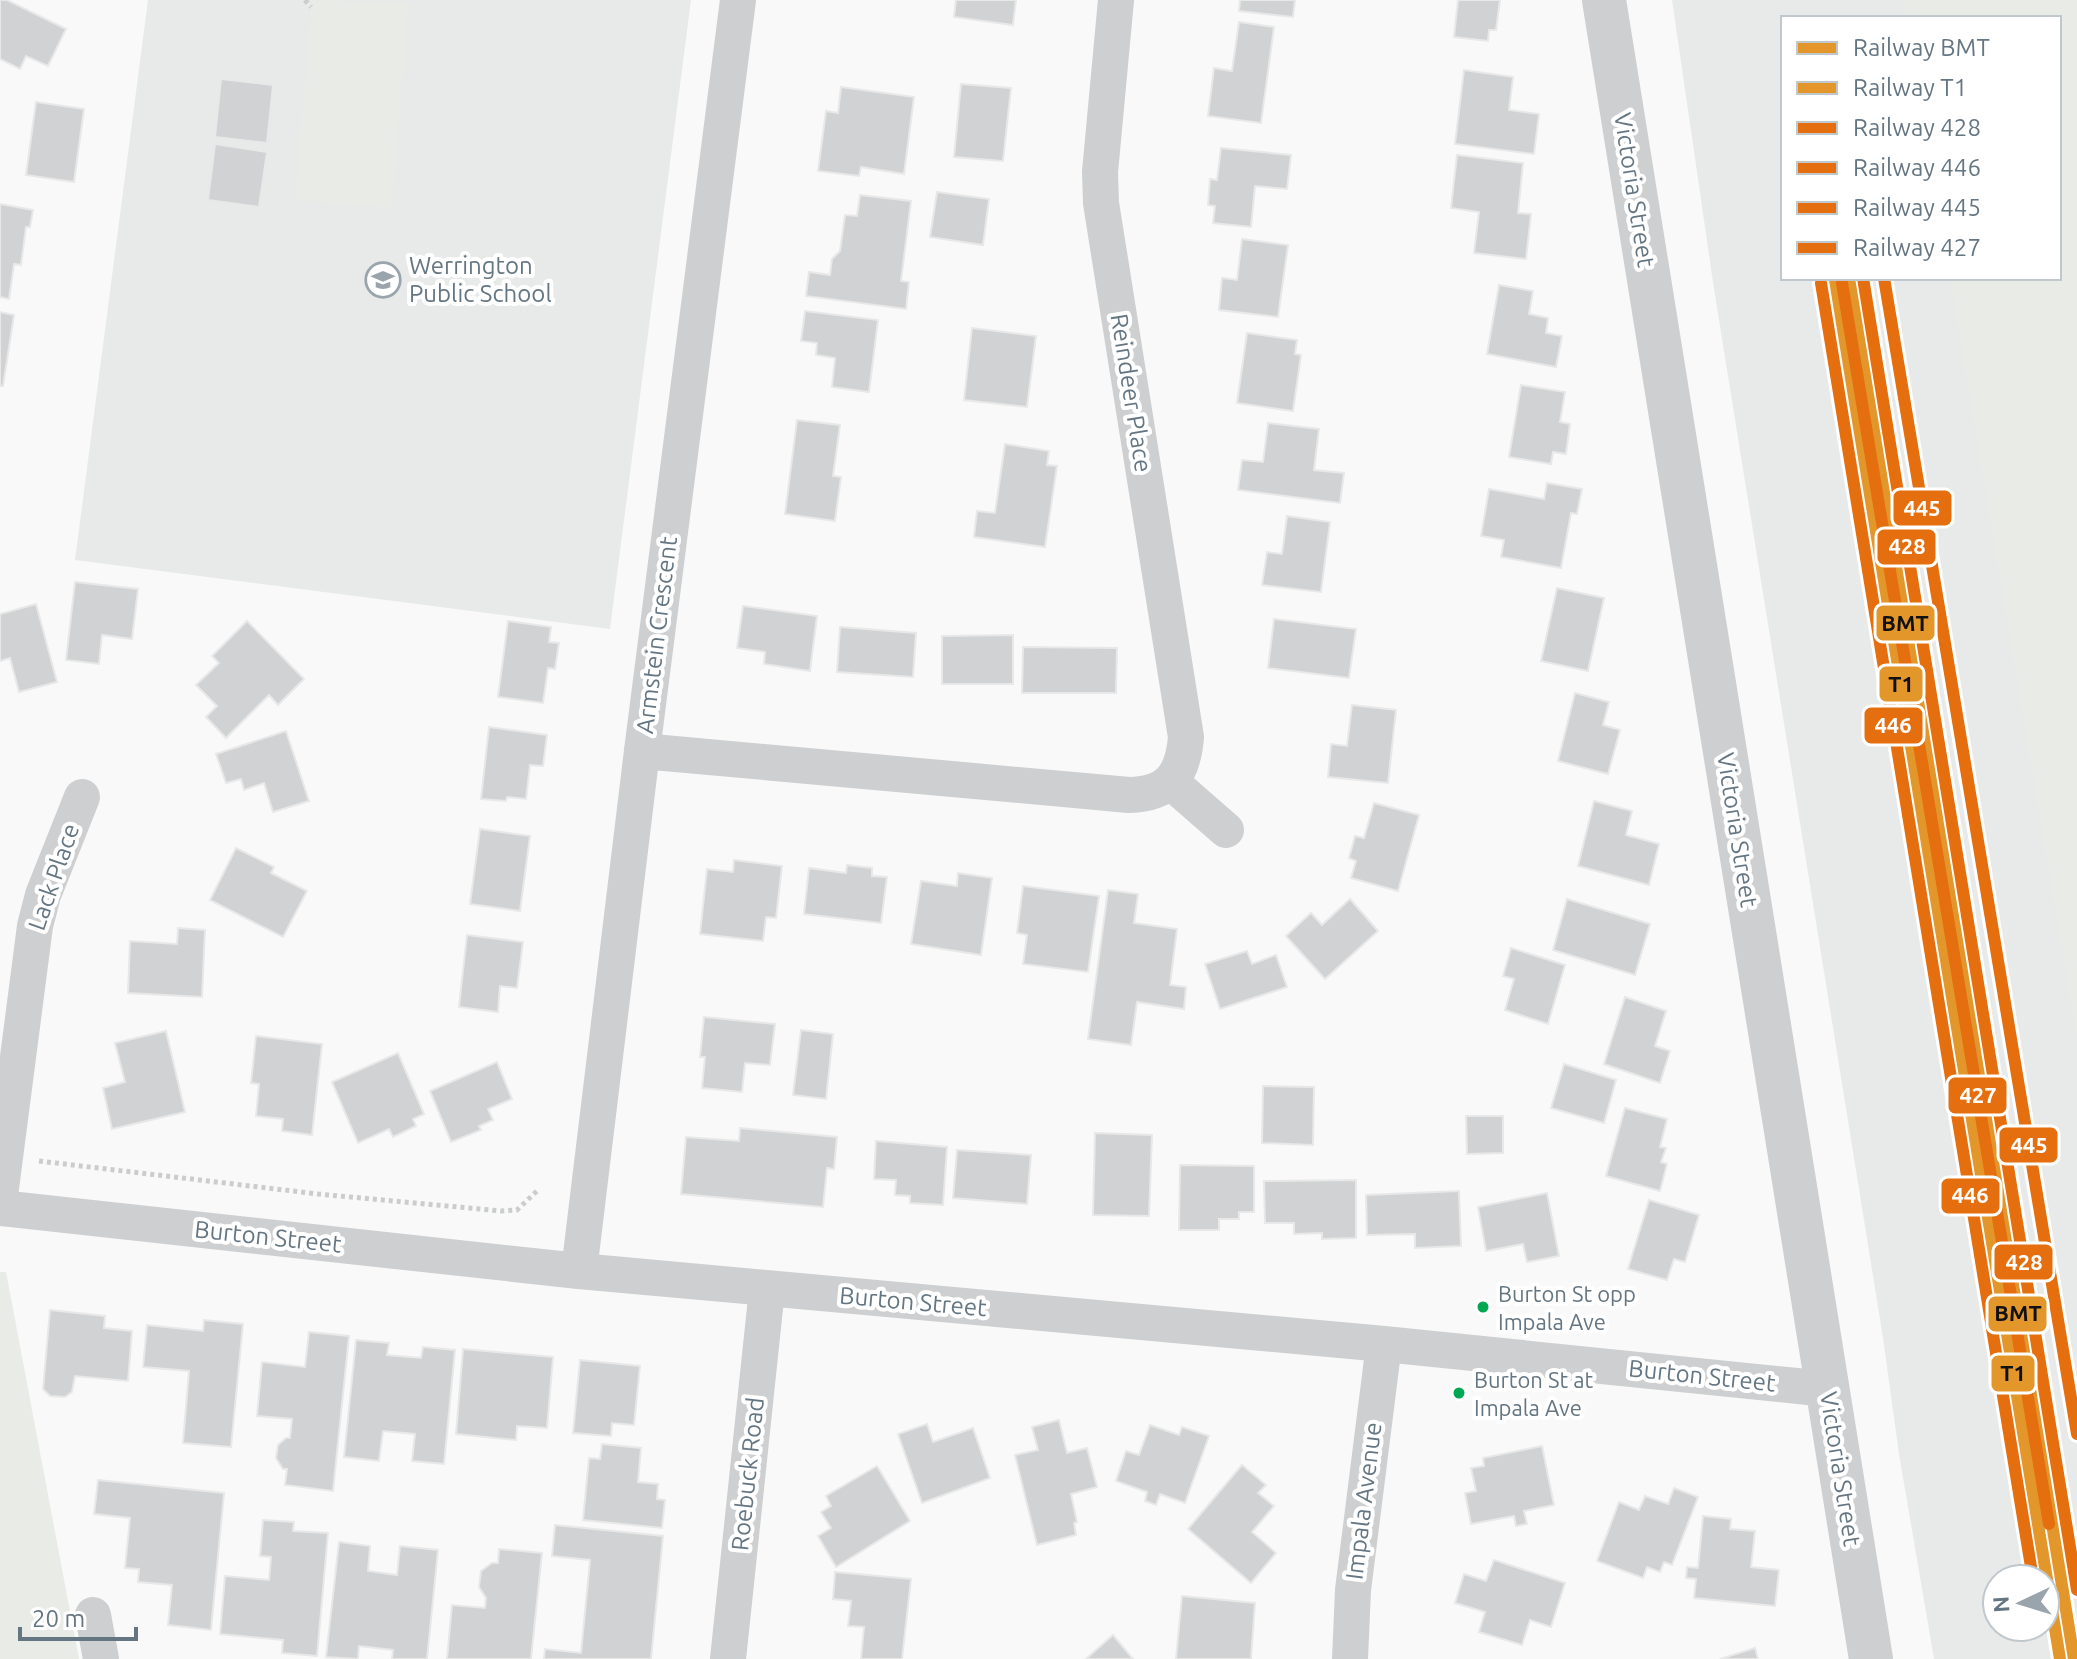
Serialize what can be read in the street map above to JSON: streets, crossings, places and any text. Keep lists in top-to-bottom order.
{
  "streets": {
    "street": [
      "Victoria Street",
      "Reindeer Place",
      "Armstein Crescent",
      "Lack Place",
      "Burton Street",
      "Roebuck Road",
      "Impala Avenue"
    ]
  },
  "crossings": [
    ["Victoria Street", "Burton Street"],
    ["Armstein Crescent", "Burton Street"],
    ["Burton Street", "Roebuck Road"],
    ["Burton Street", "Impala Avenue"]
  ],
  "places": {
    "school or university": ["Werrington Public School"],
    "other": ["Burton St opp Impala Ave", "Burton St at Impala Ave"]
  },
  "lines": [
    "rail line BMT",
    "rail line T1",
    "rail line 428",
    "rail line 445",
    "rail line 446",
    "rail line 427"
  ],
  "legend": [
    "Railway BMT",
    "Railway T1",
    "Railway 428",
    "Railway 446",
    "Railway 445",
    "Railway 427"
  ],
  "scale_bar": "20 m",
  "north": "left"
}
